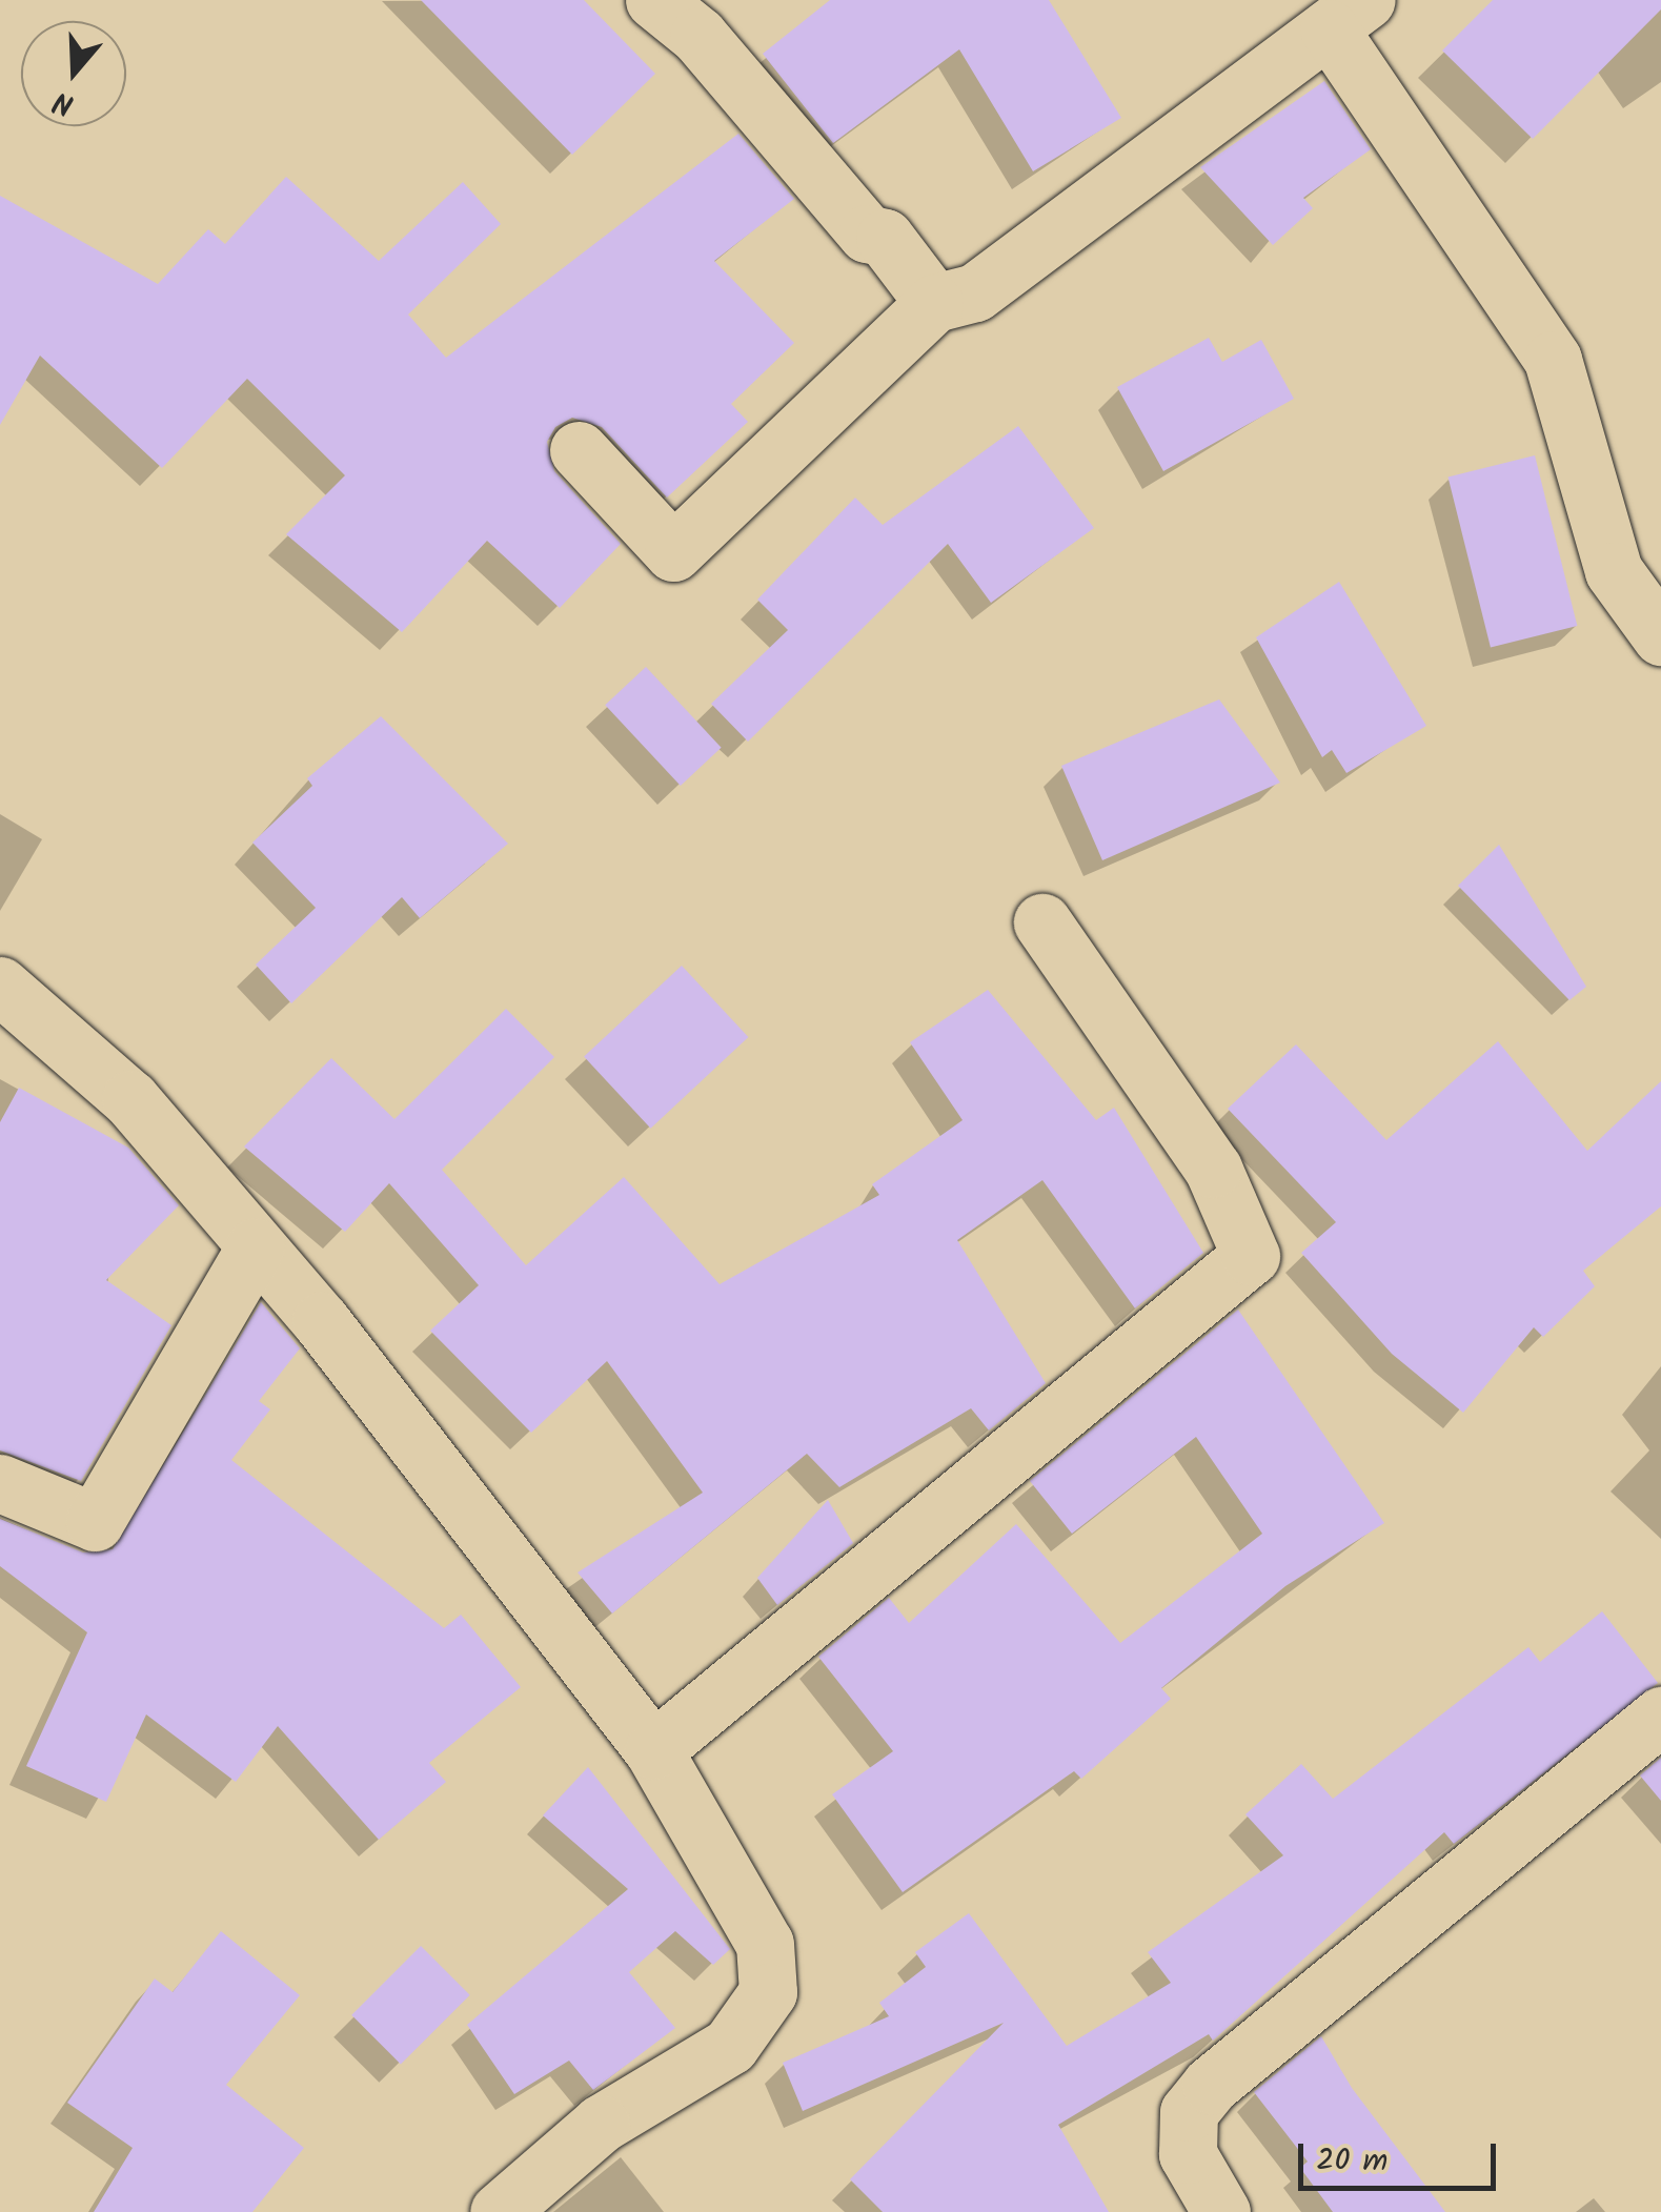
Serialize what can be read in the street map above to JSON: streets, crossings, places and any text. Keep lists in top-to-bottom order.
{
  "scale_bar": "20 m",
  "north": "bottom"
}
